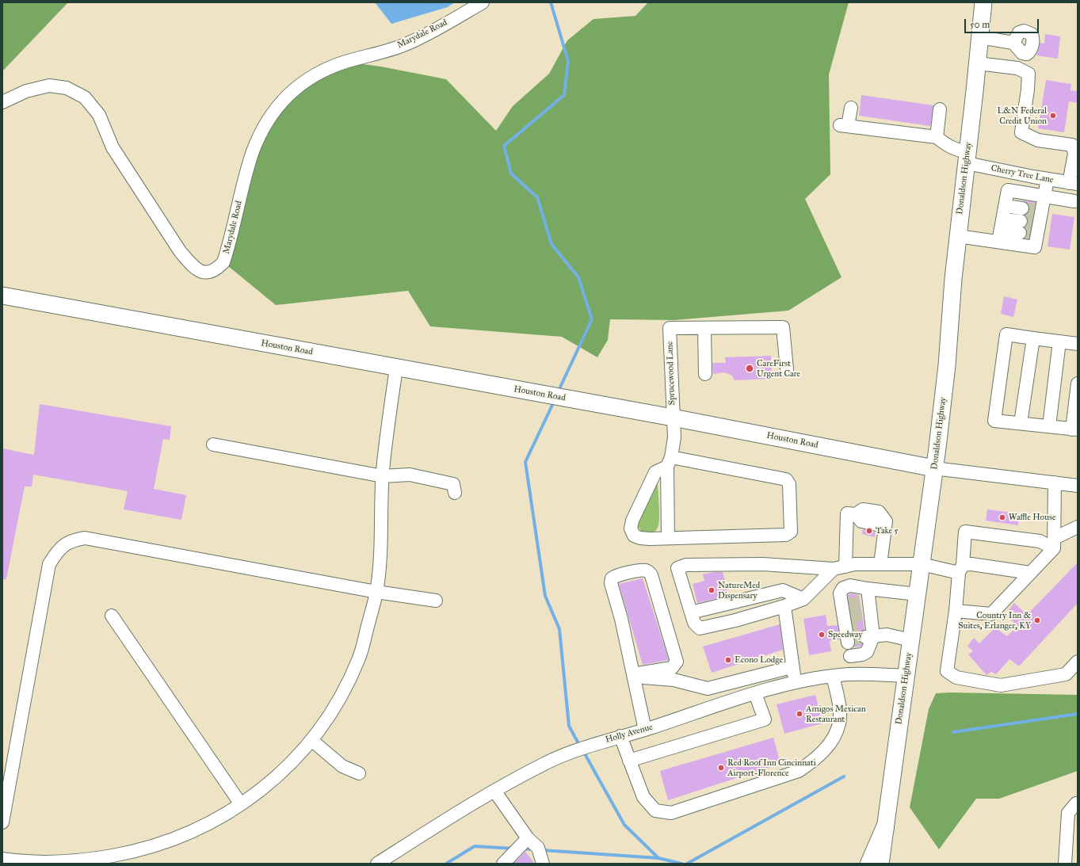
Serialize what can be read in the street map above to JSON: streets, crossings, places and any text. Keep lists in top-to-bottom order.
{
  "streets": {
    "main road": ["Donaldson Highway", "Houston Road"],
    "street": [
      "Marydale Road",
      "Cherry Tree Lane",
      "Sprucewood Lane",
      "Holly Avenue"
    ]
  },
  "crossings": [
    ["Cherry Tree Lane", "Donaldson Highway"],
    ["Donaldson Highway", "Houston Road"],
    ["Donaldson Highway", "Holly Avenue"],
    ["Houston Road", "Sprucewood Lane"]
  ],
  "places": [
    "L&N Federal Credit Union",
    "CareFirst Urgent Care",
    "Waffle House",
    "Take 5",
    "NatureMed Dispensary",
    "Country Inn & Suites, Erlanger, KY",
    "Speedway",
    "Econo Lodge",
    "Amigos Mexican Restaurant",
    "Red Roof Inn Cincinnati Airport-Florence"
  ],
  "scale_bar": "50 m"
}
